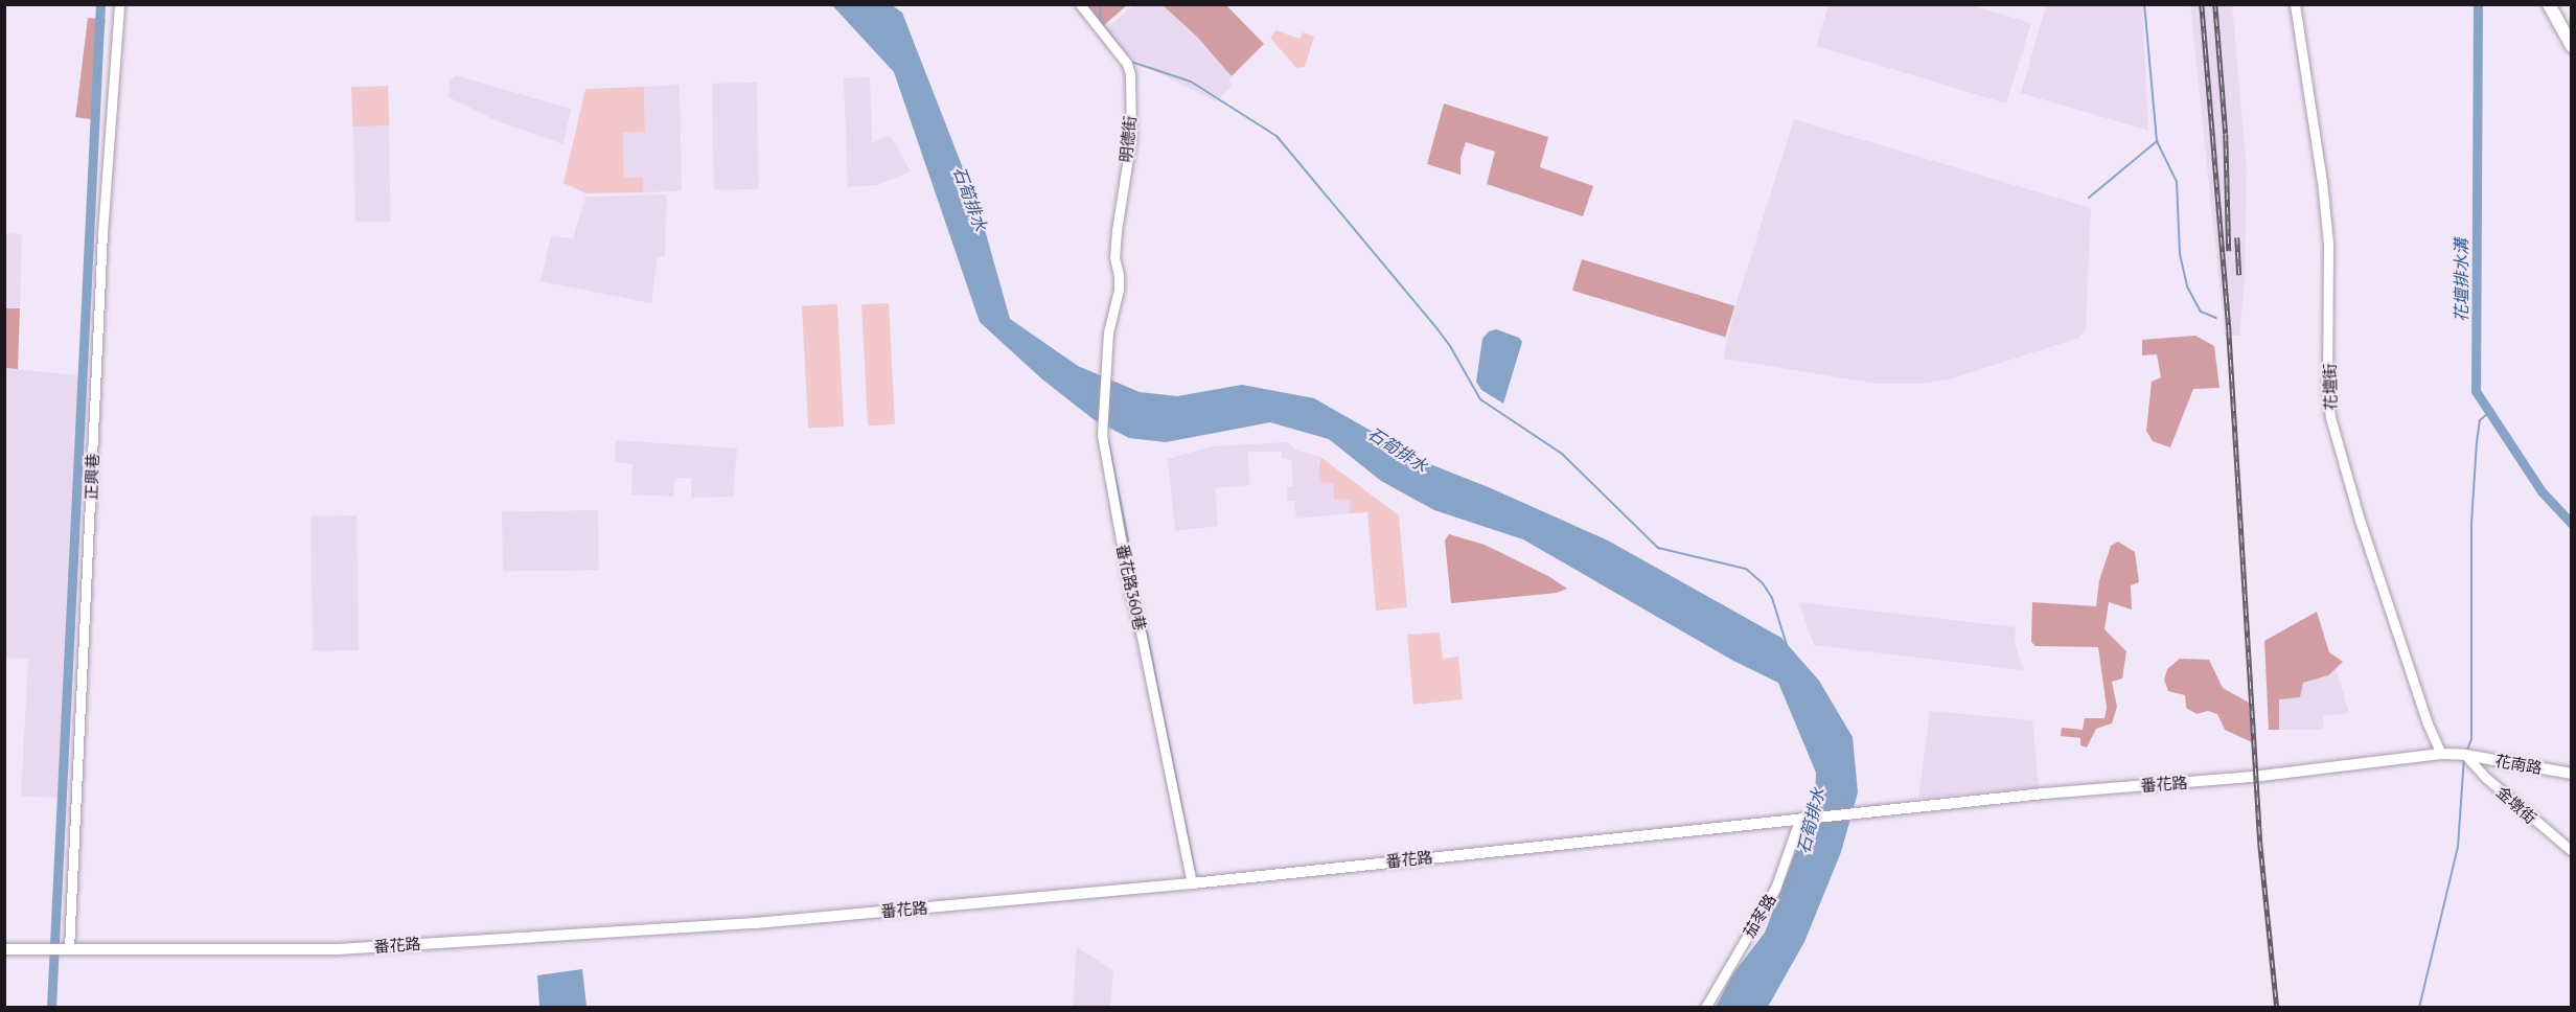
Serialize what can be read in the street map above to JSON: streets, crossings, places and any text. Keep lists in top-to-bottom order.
{
  "streets": {
    "main road": ["花南路", "番花路"],
    "street": [
      "明德街",
      "花壇街",
      "正興巷",
      "番花路360巷",
      "金墩街",
      "茄苳路"
    ]
  },
  "crossings": [
    ["明德街", "番花路360巷"],
    ["花壇街", "番花路"],
    ["正興巷", "番花路"],
    ["番花路360巷", "番花路"],
    ["花南路", "番花路"],
    ["花南路", "金墩街"],
    ["番花路", "金墩街"],
    ["番花路", "茄苳路"]
  ],
  "water": ["石筍排水", "花壇排水溝"]
}
